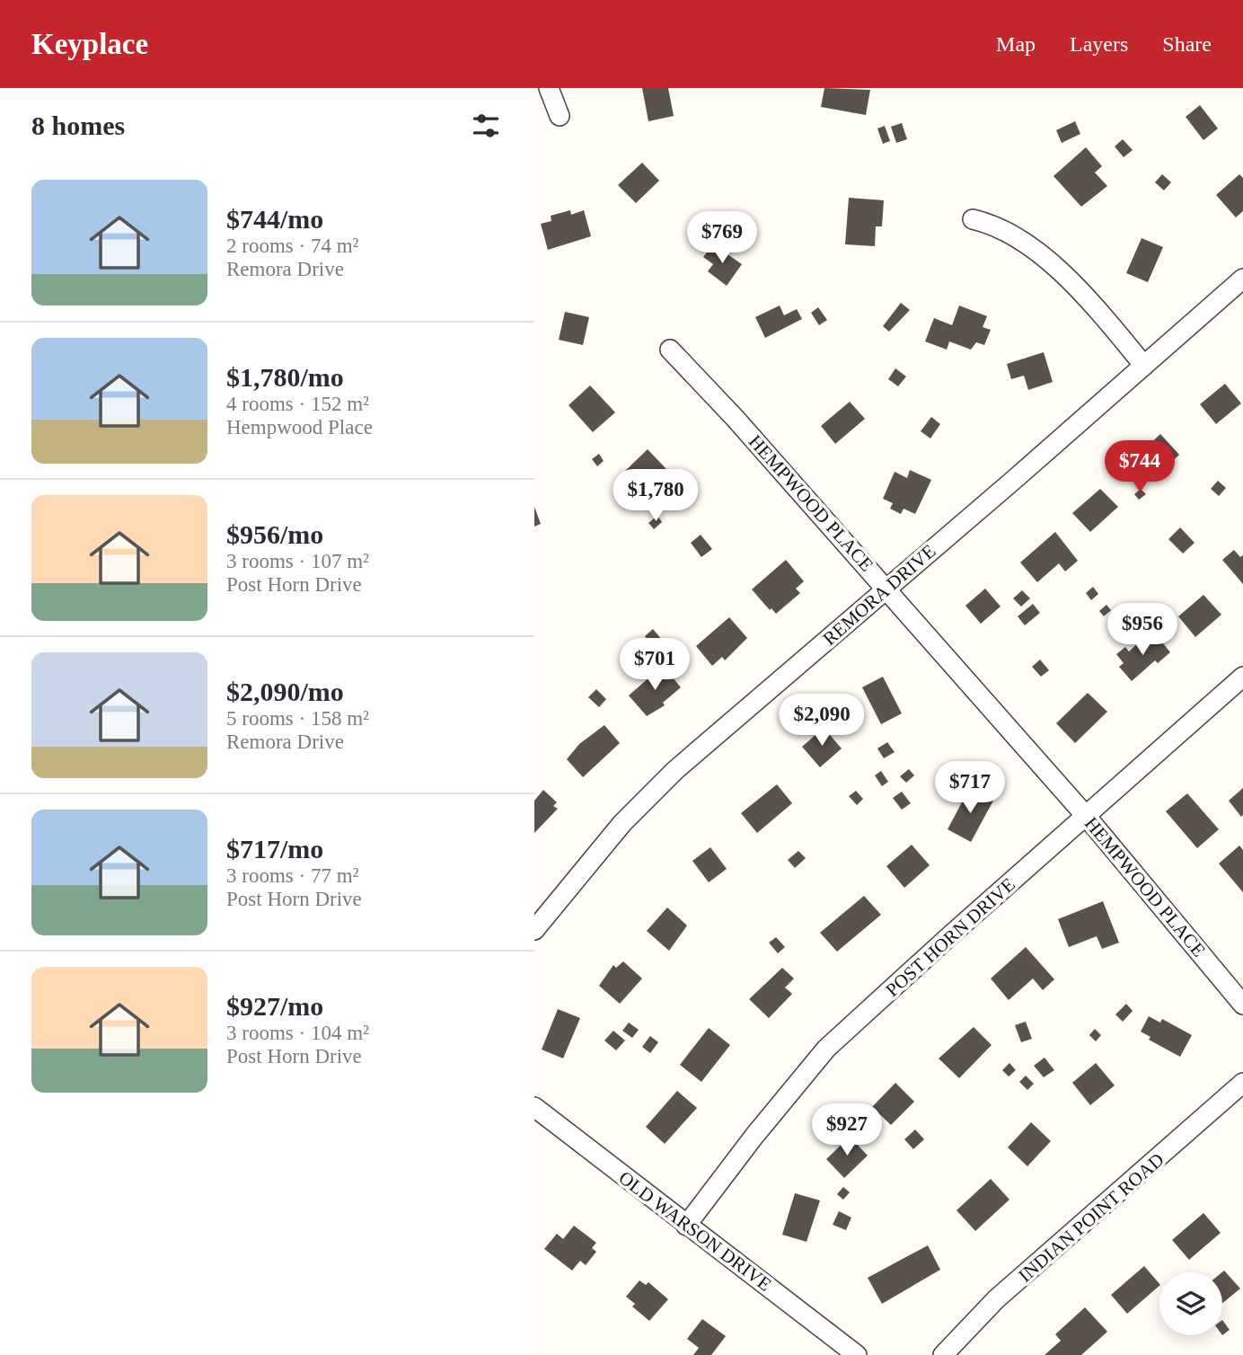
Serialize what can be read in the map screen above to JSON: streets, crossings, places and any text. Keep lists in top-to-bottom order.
{
  "streets": {
    "street": [
      "HEMPWOOD PLACE",
      "REMORA DRIVE",
      "POST HORN DRIVE",
      "INDIAN POINT ROAD",
      "OLD WARSON DRIVE"
    ]
  },
  "crossings": [
    ["HEMPWOOD PLACE", "REMORA DRIVE"],
    ["HEMPWOOD PLACE", "POST HORN DRIVE"],
    ["POST HORN DRIVE", "OLD WARSON DRIVE"]
  ],
  "page": {
    "header": "Keyplace",
    "nav": ["Map", "Layers", "Share"],
    "heading": "8 homes",
    "list": [
      {
        "name": "$744/mo",
        "note": "2 rooms · 74 m² · Remora Drive"
      },
      {
        "name": "$1,780/mo",
        "note": "4 rooms · 152 m² · Hempwood Place"
      },
      {
        "name": "$956/mo",
        "note": "3 rooms · 107 m² · Post Horn Drive"
      },
      {
        "name": "$2,090/mo",
        "note": "5 rooms · 158 m² · Remora Drive"
      },
      {
        "name": "$717/mo",
        "note": "3 rooms · 77 m² · Post Horn Drive"
      },
      {
        "name": "$927/mo",
        "note": "3 rooms · 104 m² · Post Horn Drive"
      }
    ],
    "price": [
      "$769",
      "$744",
      "$1,780",
      "$956",
      "$701",
      "$2,090",
      "$717",
      "$927"
    ]
  }
}
